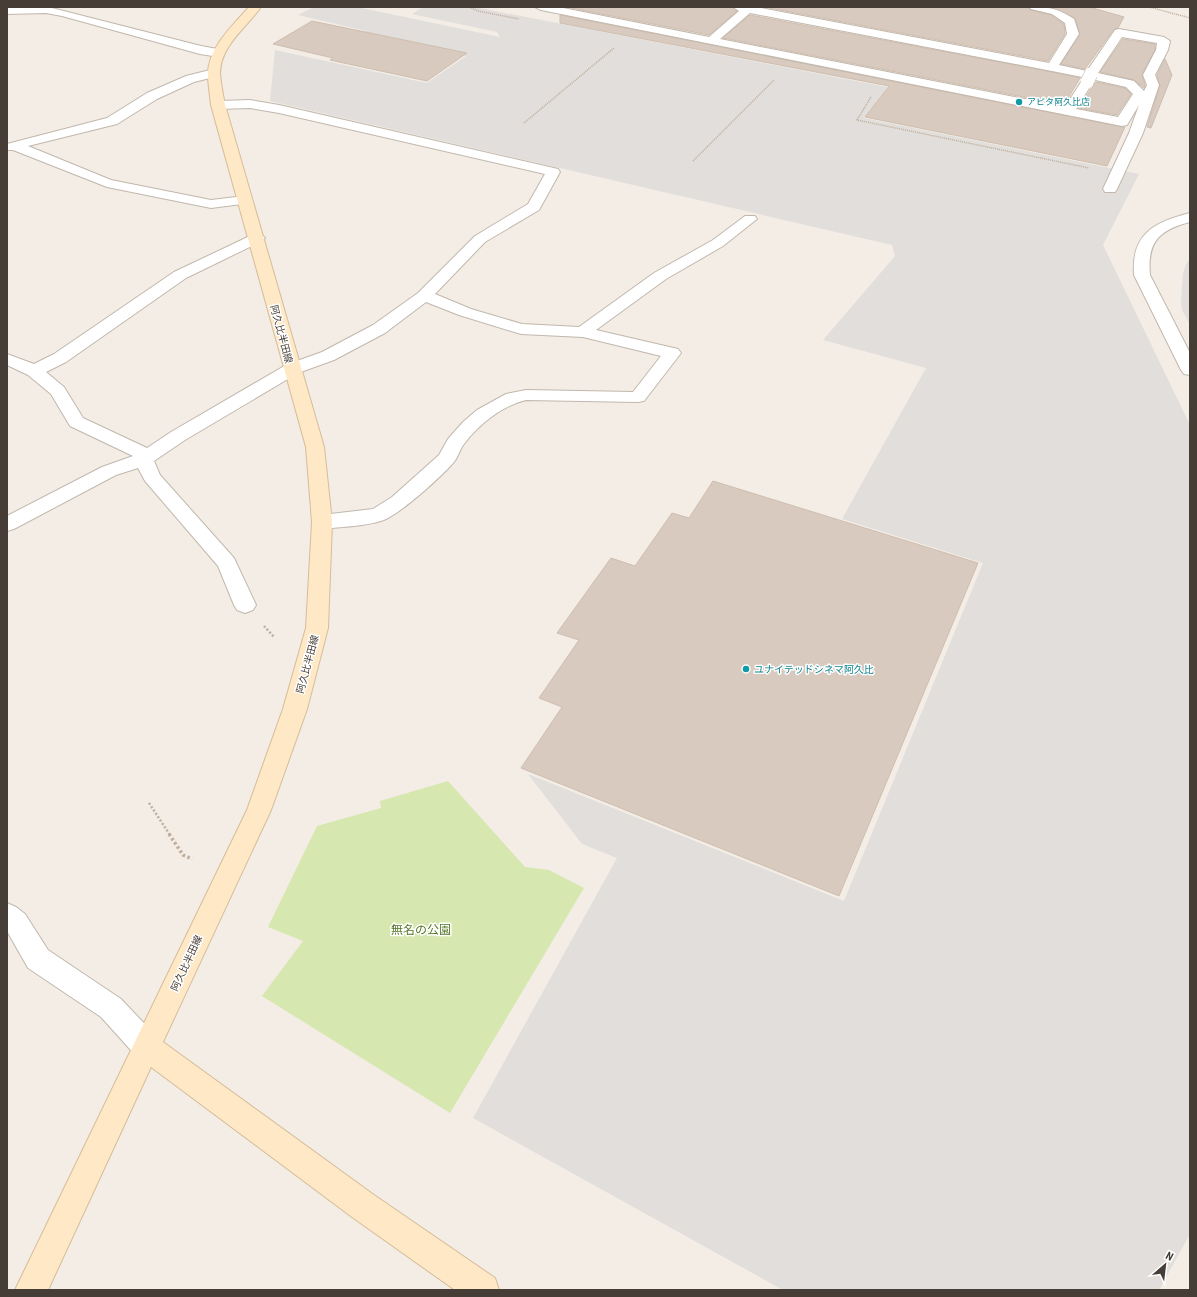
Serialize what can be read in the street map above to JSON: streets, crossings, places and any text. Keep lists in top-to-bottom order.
{
  "streets": {
    "main road": ["阿久比半田線"]
  },
  "parks": ["無名の公園"],
  "places": ["アピタ阿久比店", "ユナイテッドシネマ阿久比"],
  "north": "top right"
}
